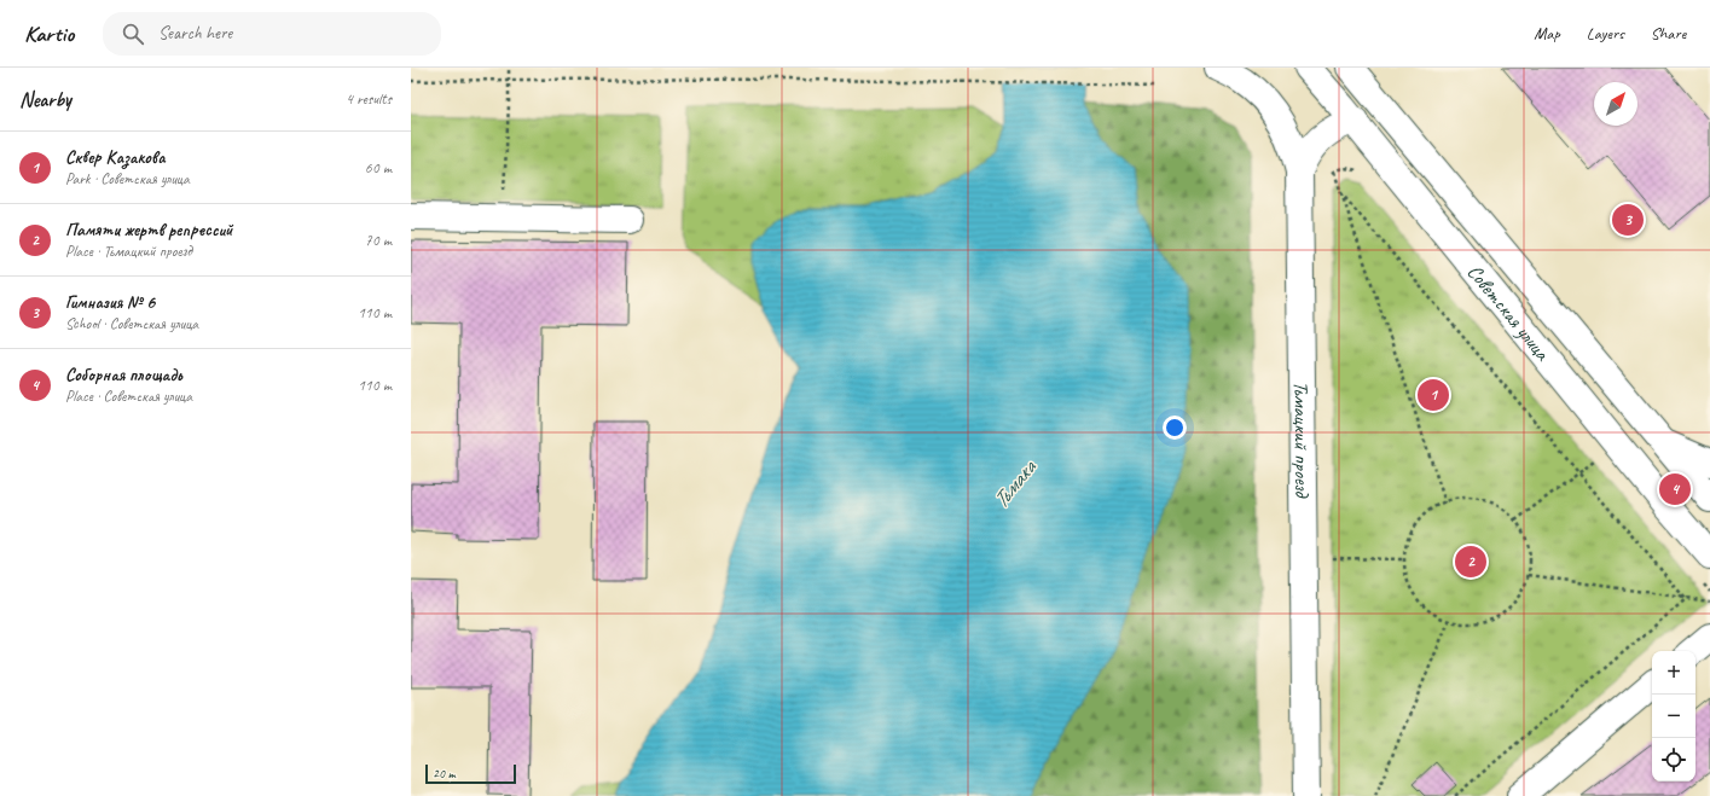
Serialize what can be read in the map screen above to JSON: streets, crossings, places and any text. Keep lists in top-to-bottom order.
{
  "streets": {
    "main road": ["Советская улица", "Тьмацкий проезд"]
  },
  "water": ["Тьмака"],
  "scale_bar": "20 m",
  "north": "top right",
  "page": {
    "header": "Kartio",
    "search": "Search here",
    "nav": ["Map", "Layers", "Share"],
    "heading": ["Nearby", "4 results"],
    "list": [
      {
        "mark": "1",
        "name": "Сквер Казакова",
        "note": "Park · Советская улица",
        "value": "60 m"
      },
      {
        "mark": "2",
        "name": "Памяти жертв репрессий",
        "note": "Place · Тьмацкий проезд",
        "value": "70 m"
      },
      {
        "mark": "3",
        "name": "Гимназия № 6",
        "note": "School · Советская улица",
        "value": "110 m"
      },
      {
        "mark": "4",
        "name": "Соборная площадь",
        "note": "Place · Советская улица",
        "value": "110 m"
      }
    ],
    "pins": [
      "3",
      "1",
      "4",
      "2"
    ],
    "map_buttons": ["+", "−"],
    "scale": "20 m"
  }
}
